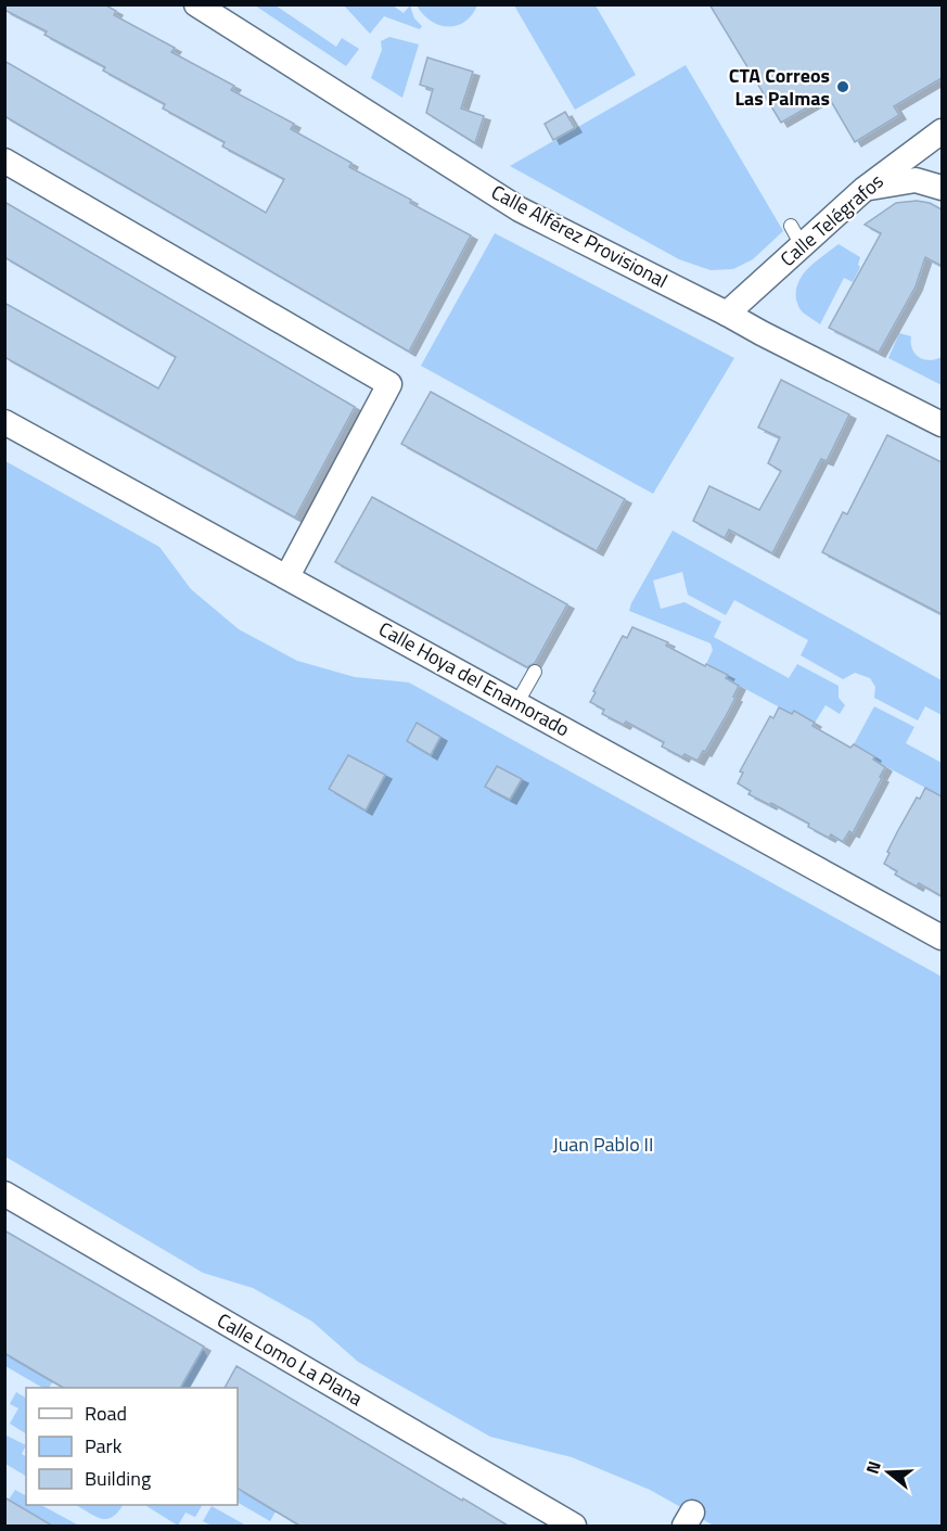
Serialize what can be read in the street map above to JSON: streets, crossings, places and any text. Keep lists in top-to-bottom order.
{
  "streets": {
    "street": [
      "Calle Telégrafos",
      "Calle Alférez Provisional",
      "Calle Hoya del Enamorado",
      "Calle Lomo La Plana"
    ]
  },
  "crossings": [
    ["Calle Telégrafos", "Calle Alférez Provisional"]
  ],
  "parks": ["Juan Pablo II"],
  "places": ["CTA Correos Las Palmas"],
  "legend": ["Road", "Park", "Building"],
  "north": "left"
}
